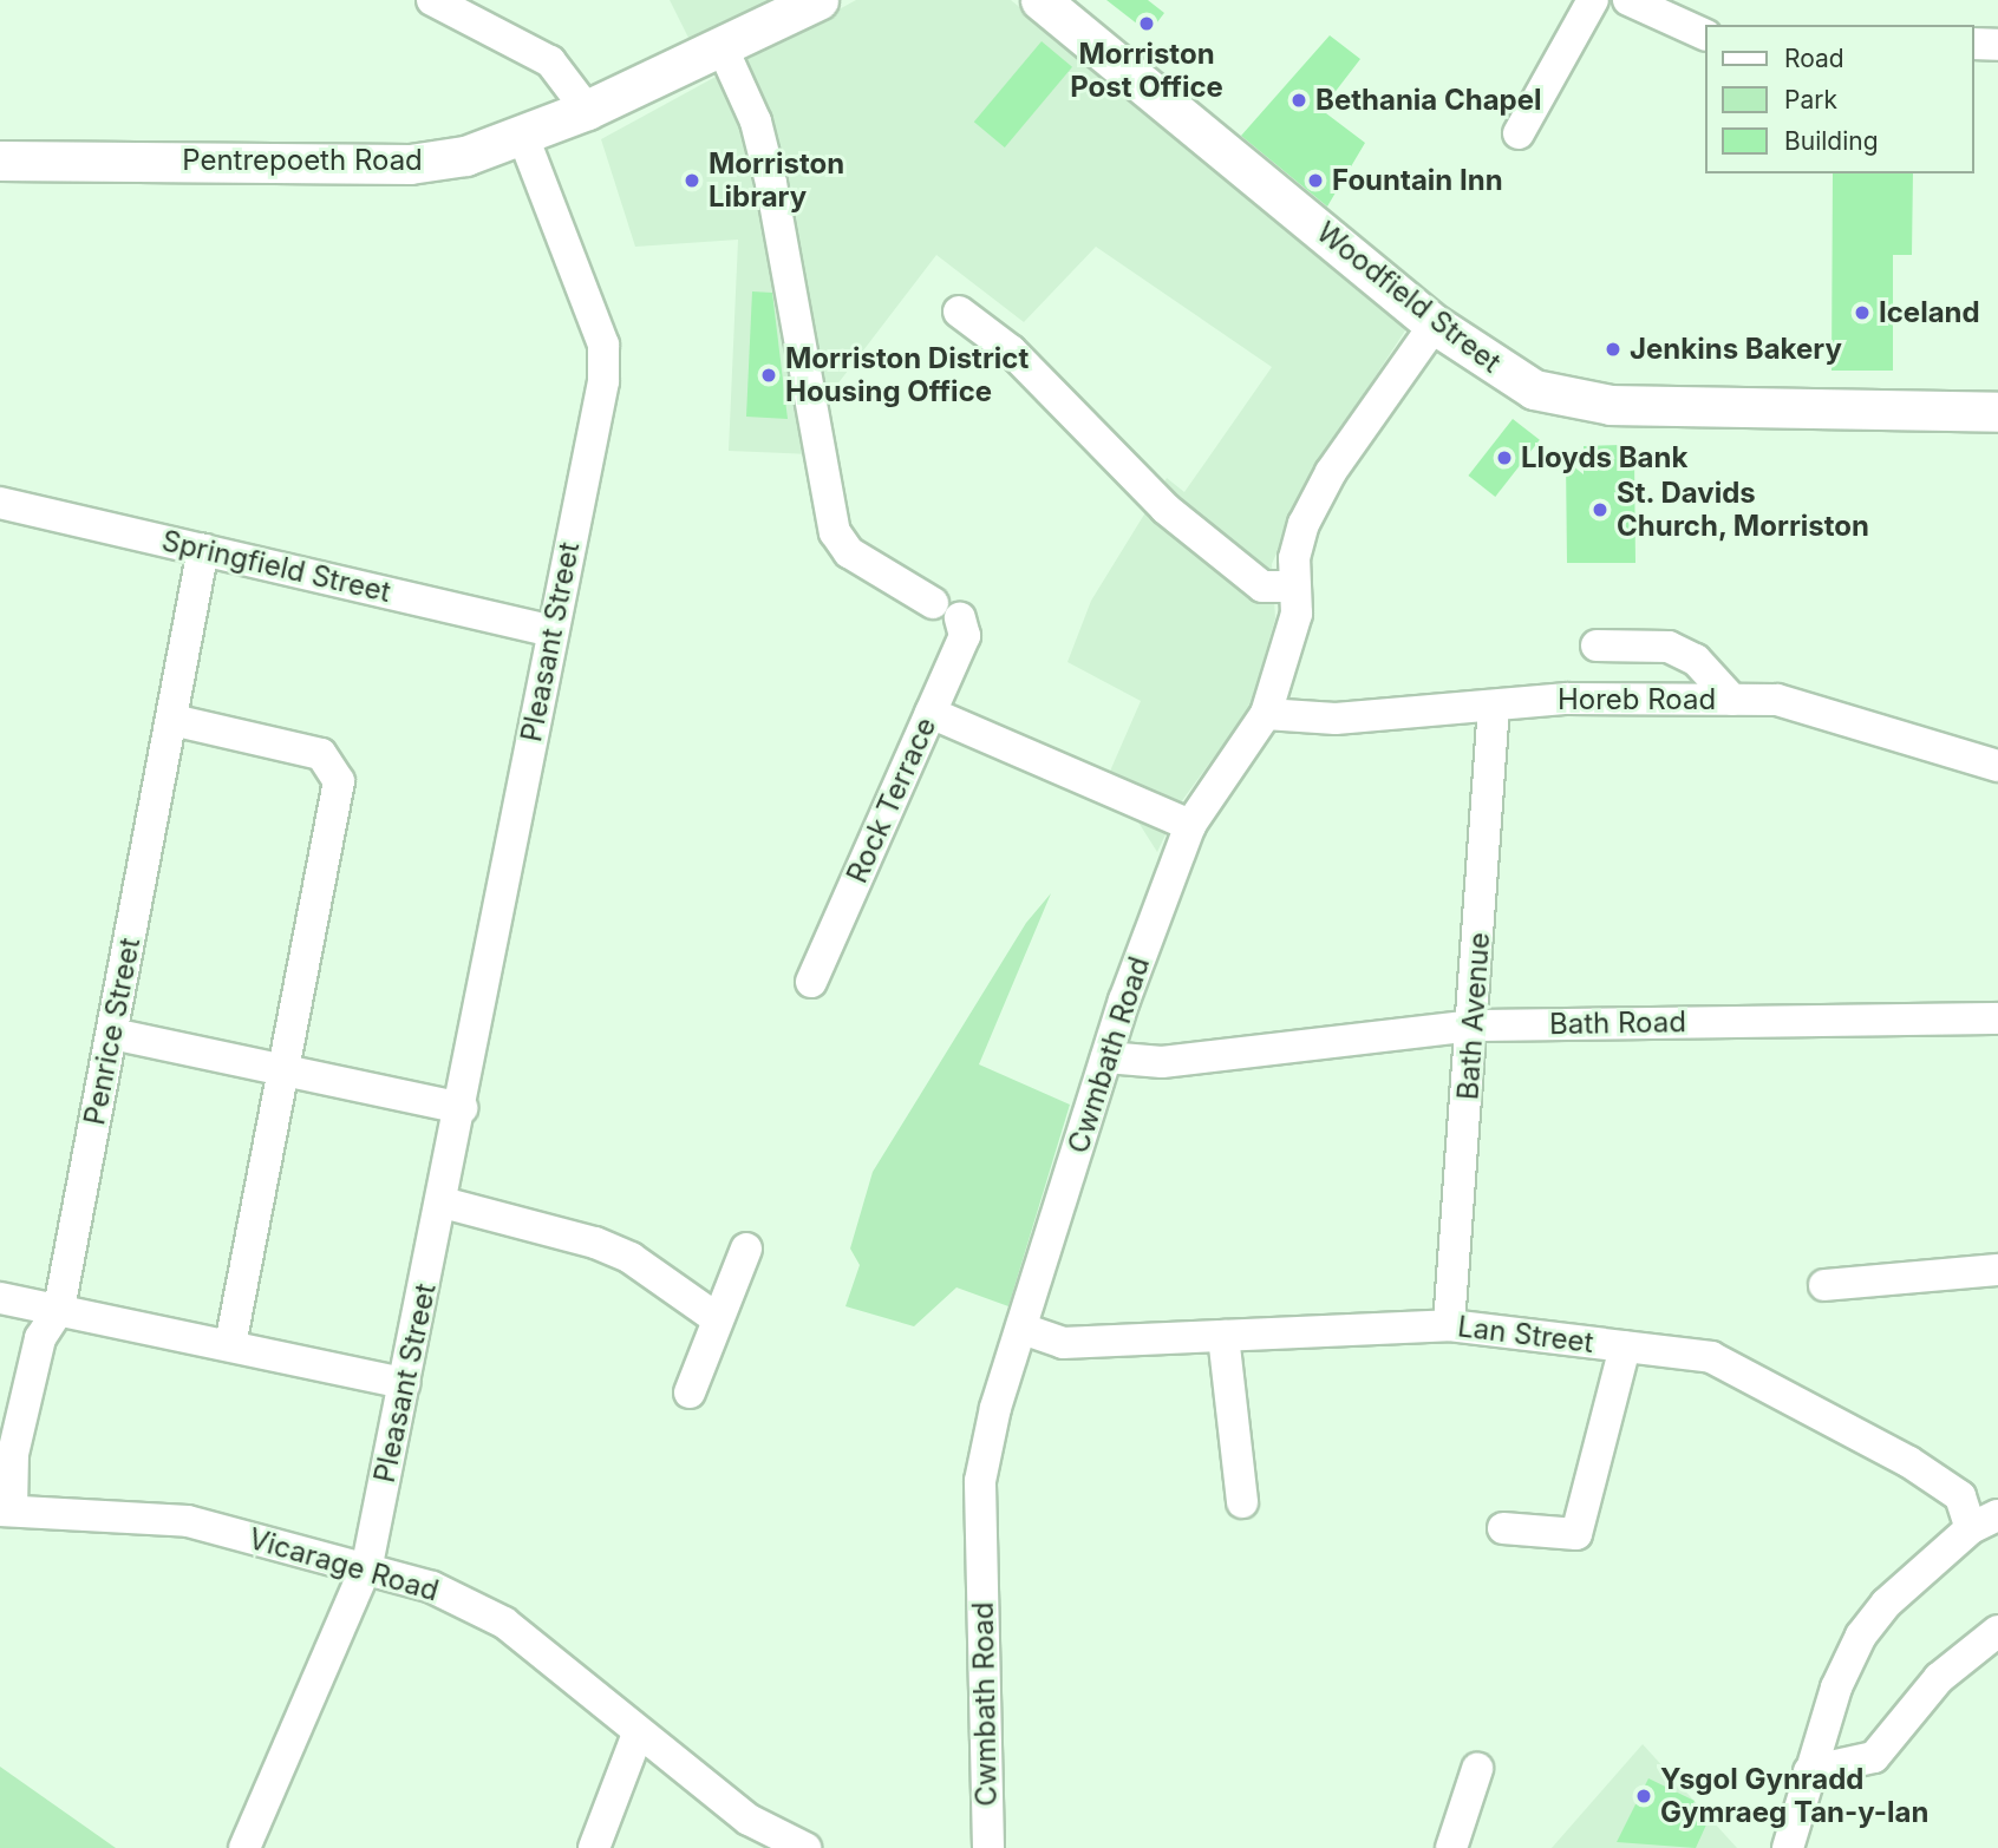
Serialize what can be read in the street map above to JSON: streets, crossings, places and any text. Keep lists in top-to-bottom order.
{
  "streets": {
    "main road": ["Pentrepoeth Road", "Woodfield Street"],
    "street": [
      "Springfield Street",
      "Pleasant Street",
      "Horeb Road",
      "Rock Terrace",
      "Bath Avenue",
      "Bath Road",
      "Penrice Street",
      "Cwmbath Road",
      "Lan Street",
      "Vicarage Road"
    ]
  },
  "crossings": [
    ["Pentrepoeth Road", "Pleasant Street"],
    ["Pentrepoeth Road", "Rock Terrace"],
    ["Woodfield Street", "Cwmbath Road"],
    ["Springfield Street", "Pleasant Street"],
    ["Springfield Street", "Penrice Street"],
    ["Pleasant Street", "Vicarage Road"],
    ["Horeb Road", "Bath Avenue"],
    ["Horeb Road", "Cwmbath Road"],
    ["Bath Avenue", "Bath Road"],
    ["Bath Avenue", "Lan Street"],
    ["Bath Road", "Cwmbath Road"],
    ["Penrice Street", "Vicarage Road"],
    ["Cwmbath Road", "Lan Street"]
  ],
  "places": [
    "Morriston Post Office",
    "Bethania Chapel",
    "Morriston Library",
    "Fountain Inn",
    "Iceland",
    "Jenkins Bakery",
    "Morriston District Housing Office",
    "Lloyds Bank",
    "St. Davids Church, Morriston",
    "Ysgol Gynradd Gymraeg Tan-y-lan"
  ],
  "legend": ["Road", "Park", "Building"]
}
